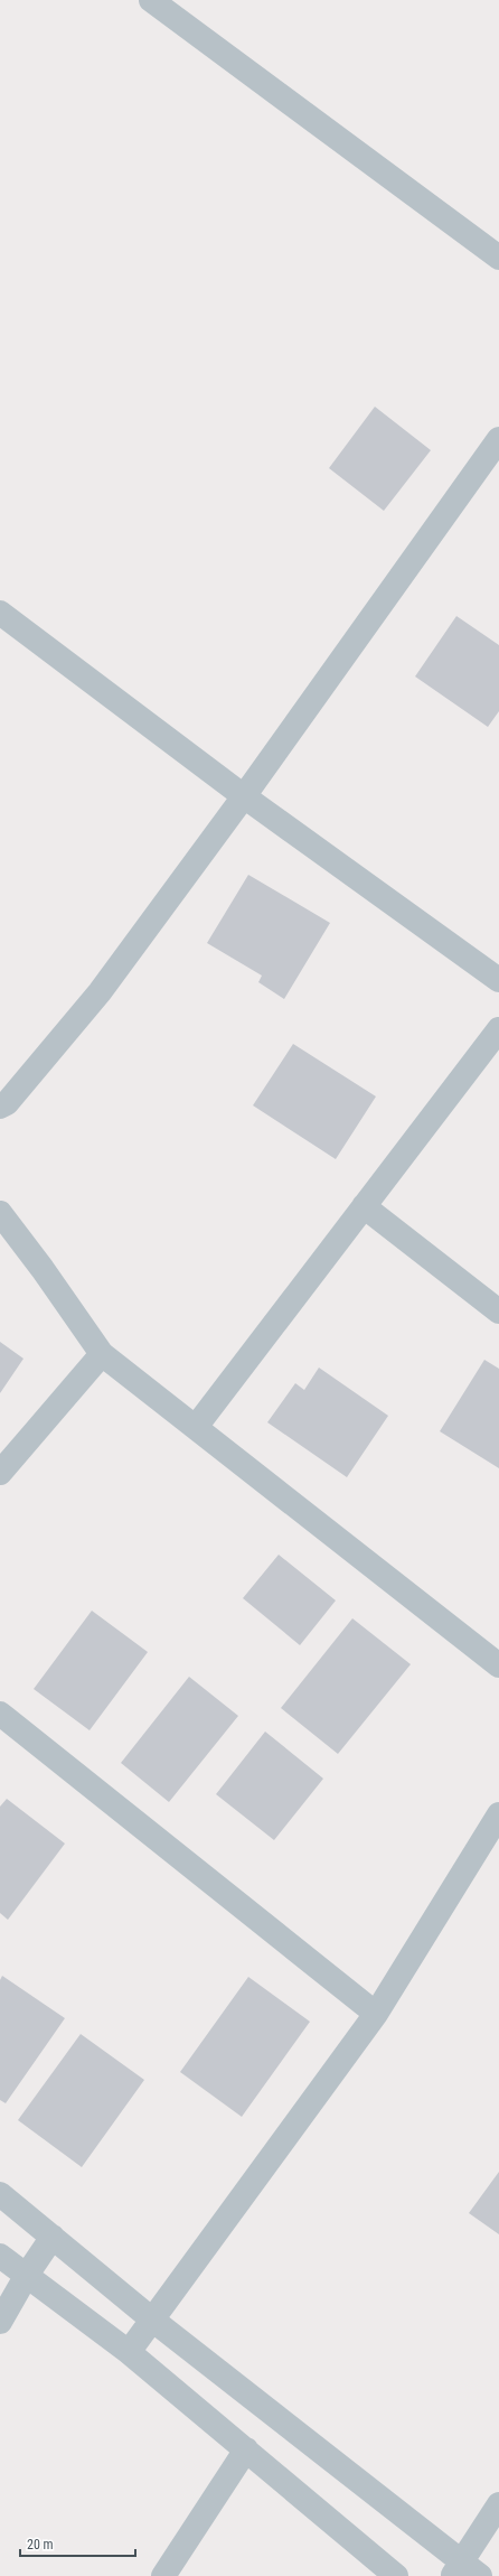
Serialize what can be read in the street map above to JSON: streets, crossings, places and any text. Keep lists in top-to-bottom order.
{
  "scale_bar": "20 m"
}
